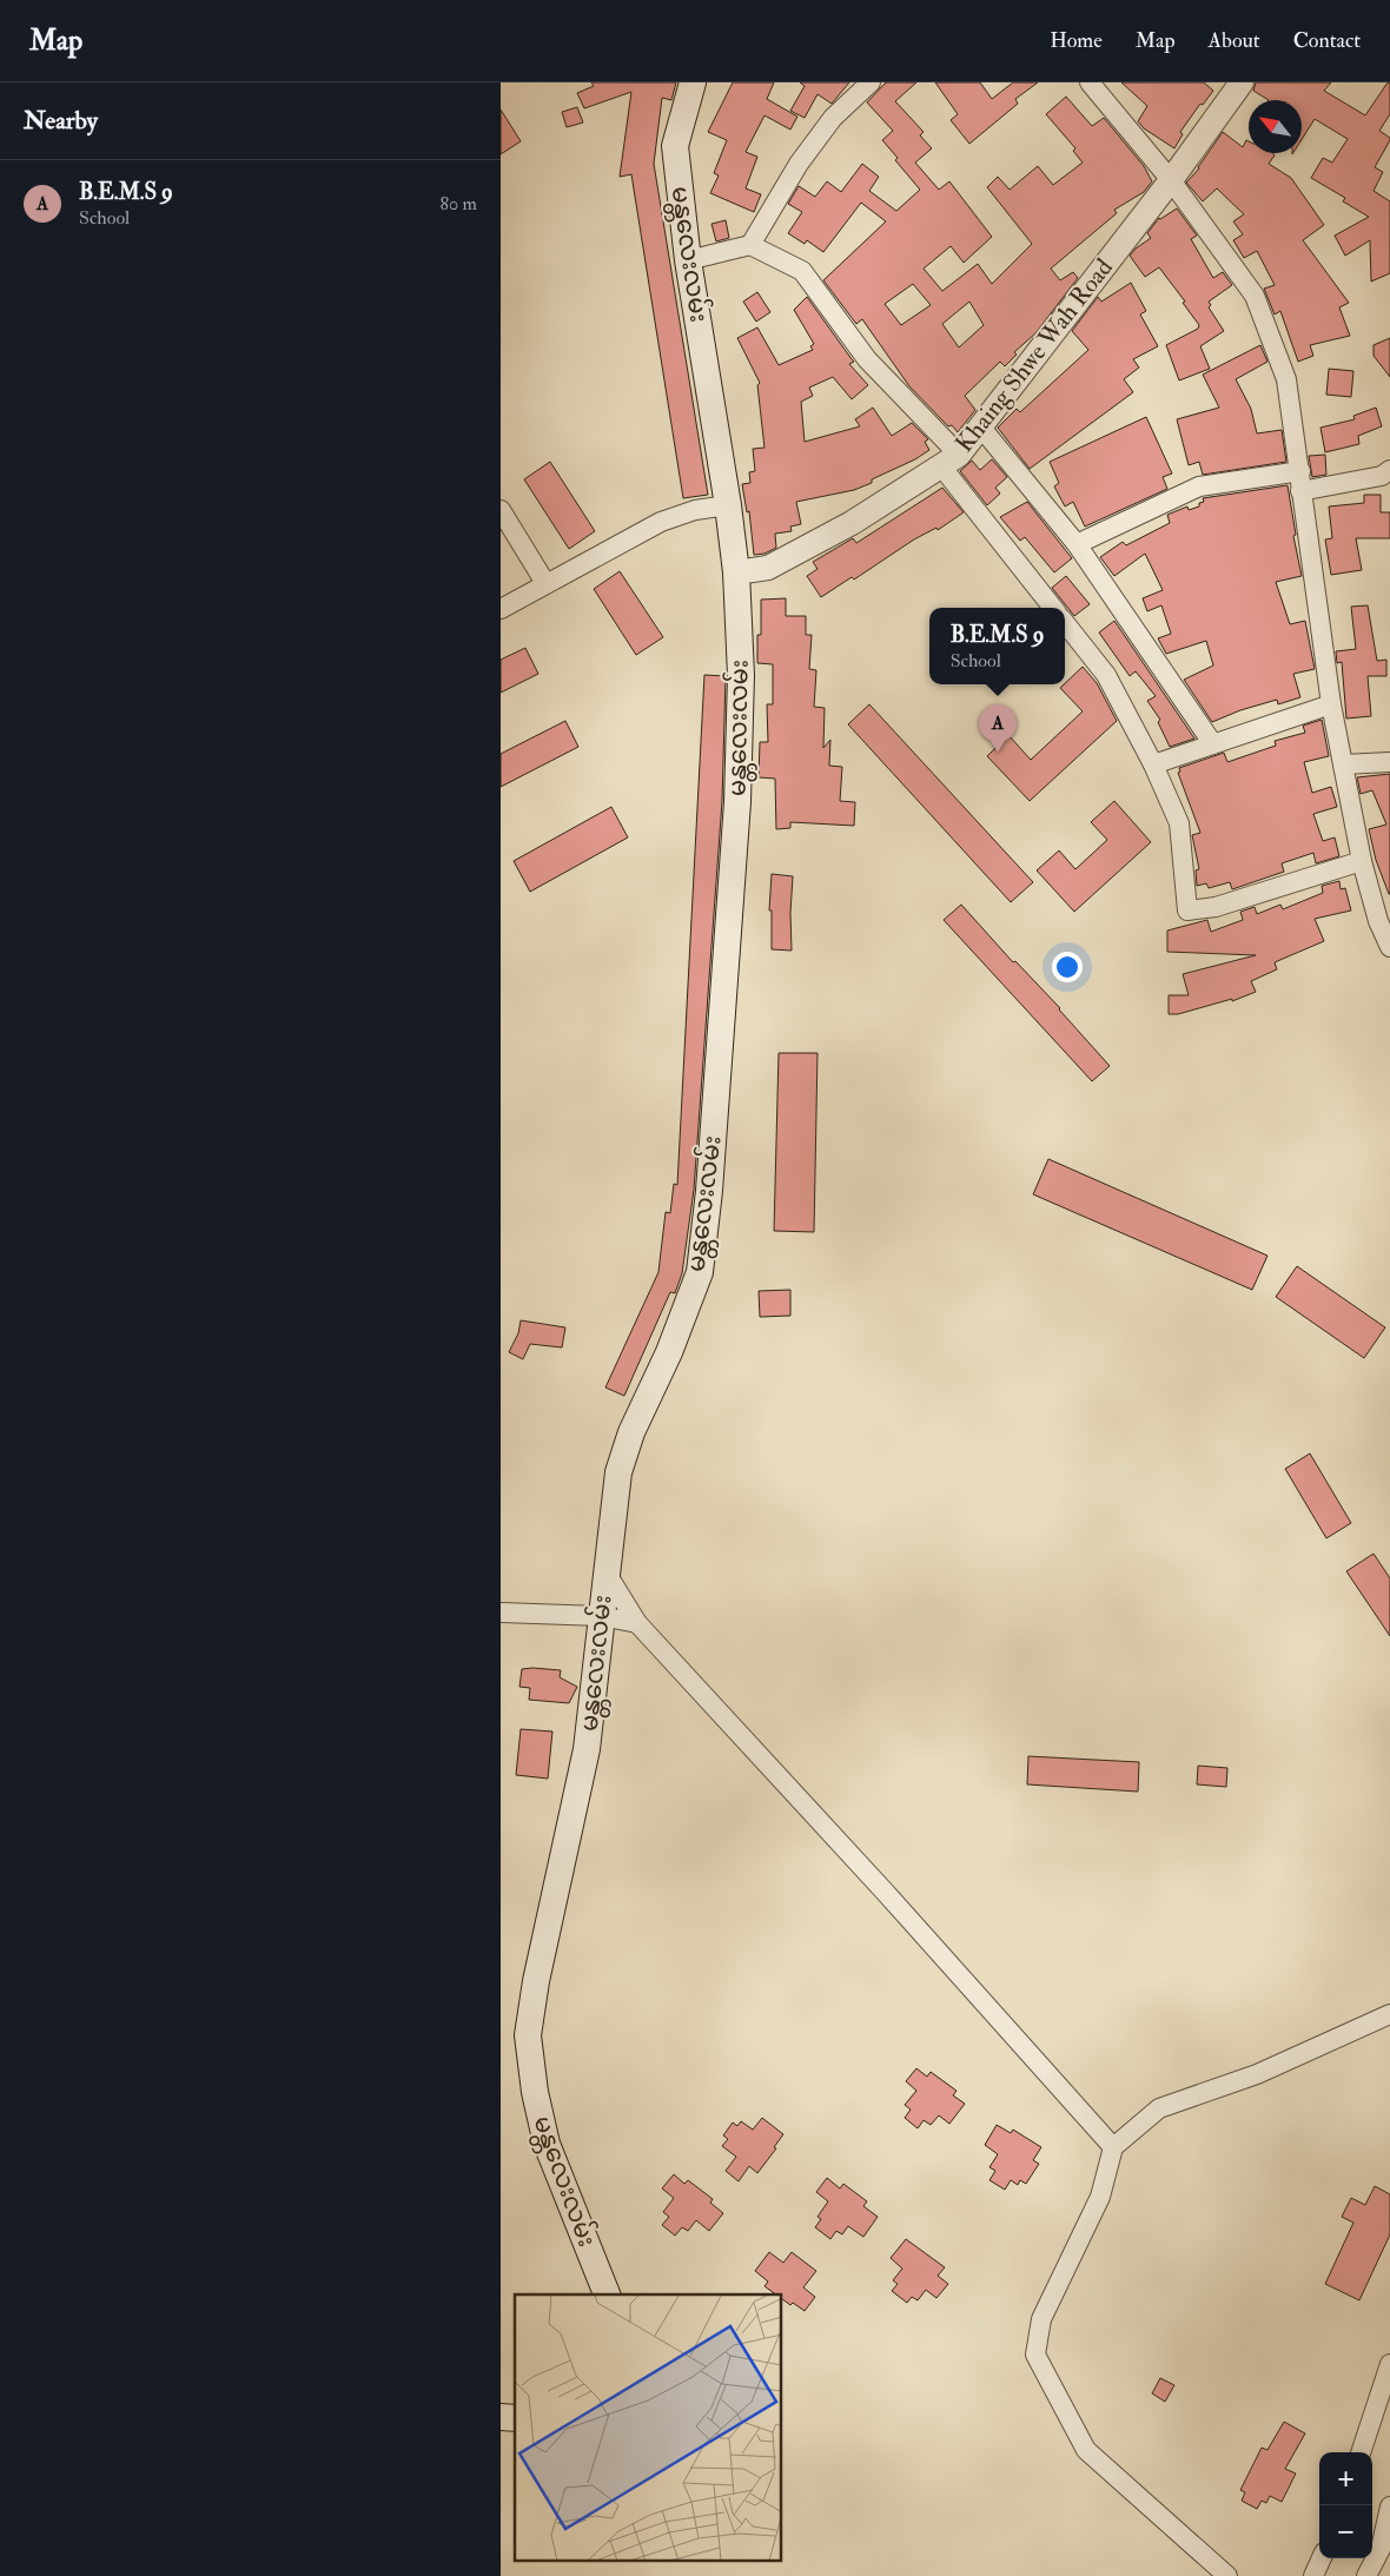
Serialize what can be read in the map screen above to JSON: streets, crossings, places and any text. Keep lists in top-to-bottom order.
{
  "streets": {
    "main road": ["မန္တလေးလမ်း"],
    "street": ["Khaing Shwe Wah Road"]
  },
  "crossings": [
    ["မန္တလေးလမ်း", "Khaing Shwe Wah Road"]
  ],
  "north": "top left",
  "page": {
    "header": "Map",
    "nav": [
      "Home",
      "Map",
      "About",
      "Contact"
    ],
    "heading": "Nearby",
    "list": [
      {
        "mark": "A",
        "name": "B.E.M.S 9",
        "note": "School",
        "value": "80 m"
      }
    ],
    "popup": ["B.E.M.S 9", "School"],
    "pins": "A",
    "map_buttons": ["+", "−"]
  }
}
